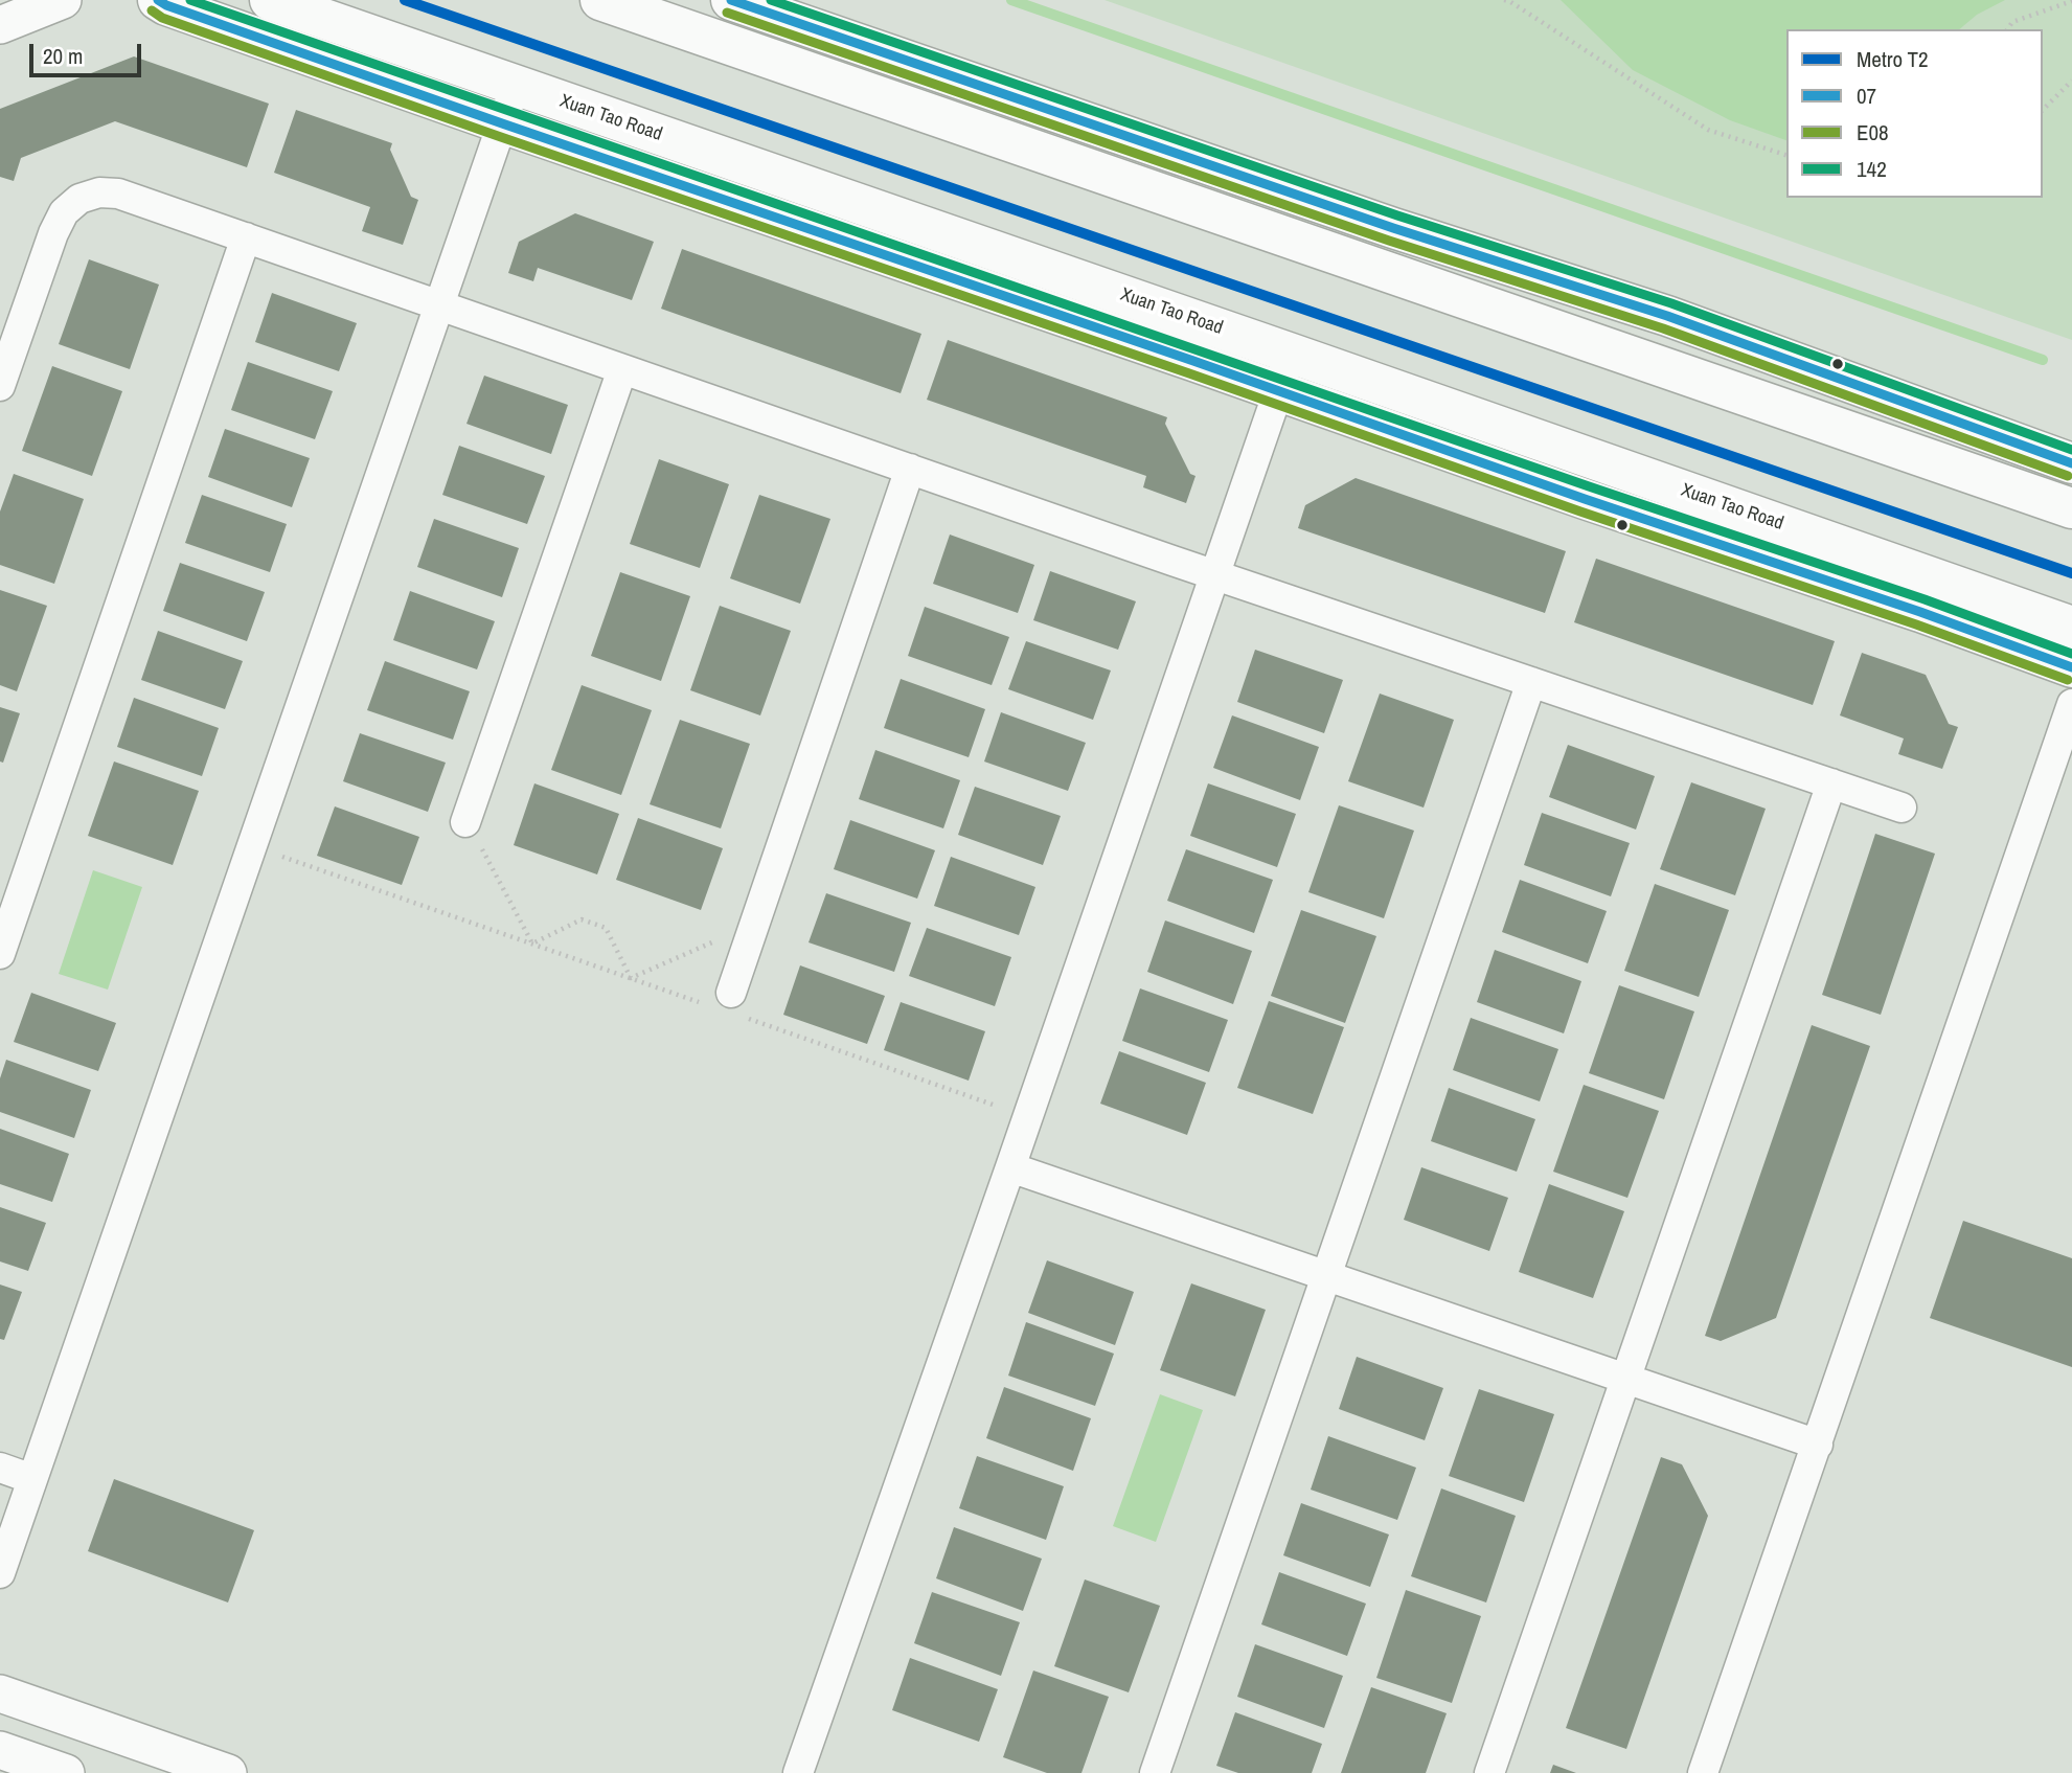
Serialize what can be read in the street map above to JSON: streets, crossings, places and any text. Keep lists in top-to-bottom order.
{
  "streets": {
    "main road": ["Xuan Tao Road"]
  },
  "lines": [
    "metro line T2",
    "transit line 07",
    "transit line 142",
    "transit line E08"
  ],
  "legend": [
    "Metro T2",
    "07",
    "E08",
    "142"
  ],
  "scale_bar": "20 m"
}
